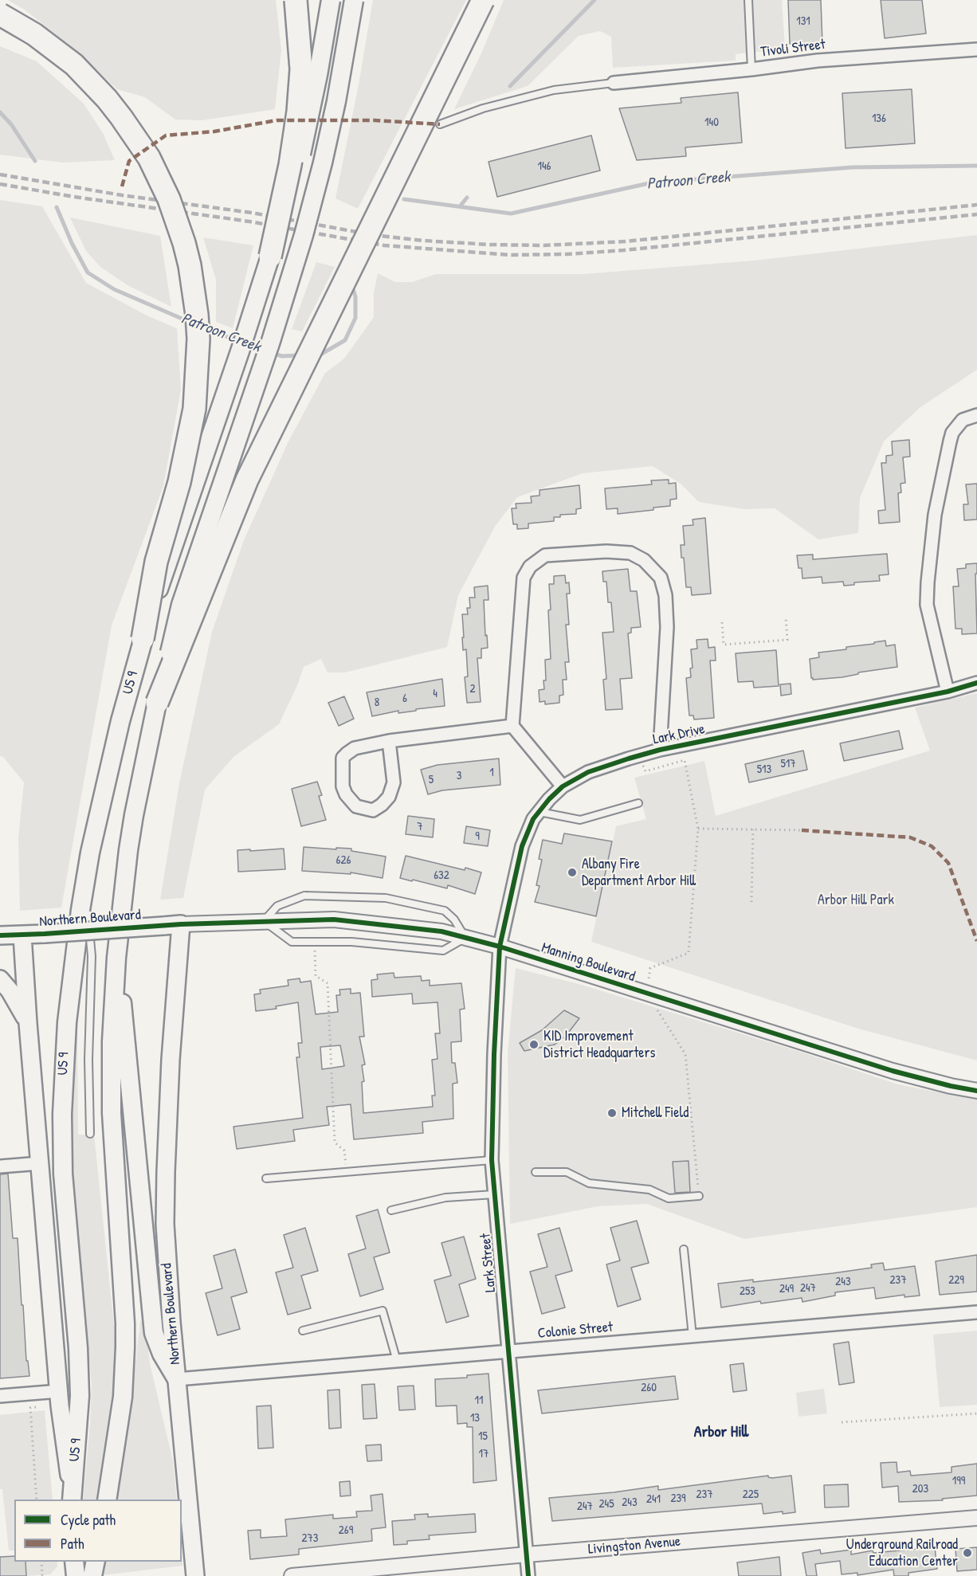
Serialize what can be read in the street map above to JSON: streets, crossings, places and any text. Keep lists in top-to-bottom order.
{
  "streets": {
    "main road": ["US 9", "Northern Boulevard"],
    "street": [
      "Tivoli Street",
      "Lark Drive",
      "Manning Boulevard",
      "Lark Street",
      "Colonie Street",
      "Livingston Avenue"
    ]
  },
  "crossings": [
    ["US 9", "Northern Boulevard"],
    ["Lark Drive", "Manning Boulevard"],
    ["Lark Drive", "Lark Street"],
    ["Northern Boulevard", "Manning Boulevard"],
    ["Northern Boulevard", "Colonie Street"],
    ["Manning Boulevard", "Lark Street"],
    ["Lark Street", "Colonie Street"],
    ["Lark Street", "Livingston Avenue"]
  ],
  "districts": ["Arbor Hill"],
  "water": ["Patroon Creek"],
  "parks": ["Arbor Hill Park"],
  "places": [
    "Albany Fire Department Arbor Hill",
    "KID Improvement District Headquarters",
    "Mitchell Field",
    "Underground Railroad Education Center"
  ],
  "house_numbers": [
    "131",
    "136",
    "140",
    "146",
    "2",
    "4",
    "6",
    "8",
    "517",
    "513",
    "1",
    "3",
    "5",
    "7",
    "9",
    "626",
    "632",
    "237",
    "229",
    "243",
    "247",
    "249",
    "253",
    "260",
    "11",
    "13",
    "15",
    "17",
    "199",
    "203",
    "237",
    "225",
    "239",
    "241",
    "243",
    "245",
    "247",
    "269",
    "273"
  ],
  "legend": ["Cycle path", "Path"]
}
